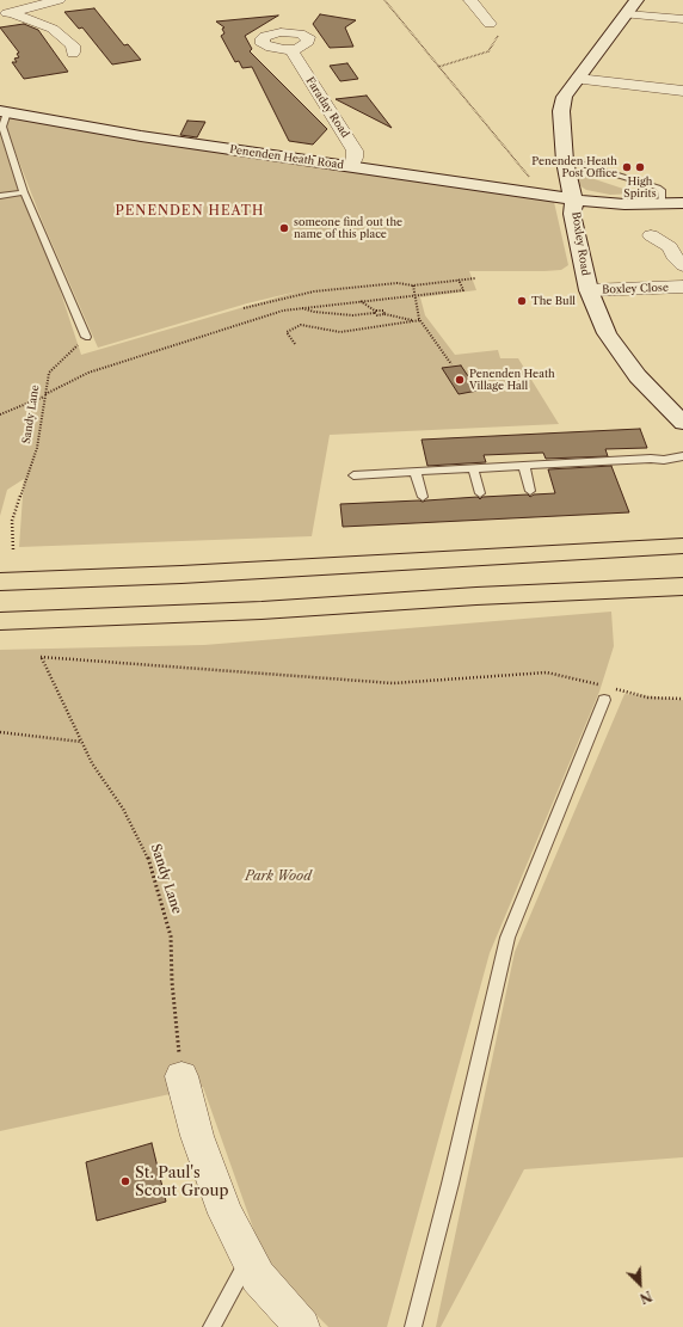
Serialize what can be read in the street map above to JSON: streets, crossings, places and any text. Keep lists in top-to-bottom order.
{
  "streets": {
    "street": [
      "Faraday Road",
      "Penenden Heath Road",
      "Boxley Road",
      "Boxley Close"
    ],
    "path": ["Sandy Lane"]
  },
  "crossings": [
    ["Faraday Road", "Penenden Heath Road"],
    ["Penenden Heath Road", "Boxley Road"],
    ["Boxley Road", "Boxley Close"]
  ],
  "districts": ["PENENDEN HEATH"],
  "parks": ["Park Wood"],
  "places": [
    "Penenden Heath Post Office",
    "High Spirits",
    "someone find out the name of this place",
    "The Bull",
    "Penenden Heath Village Hall",
    "St. Paul's Scout Group"
  ],
  "north": "bottom right"
}
